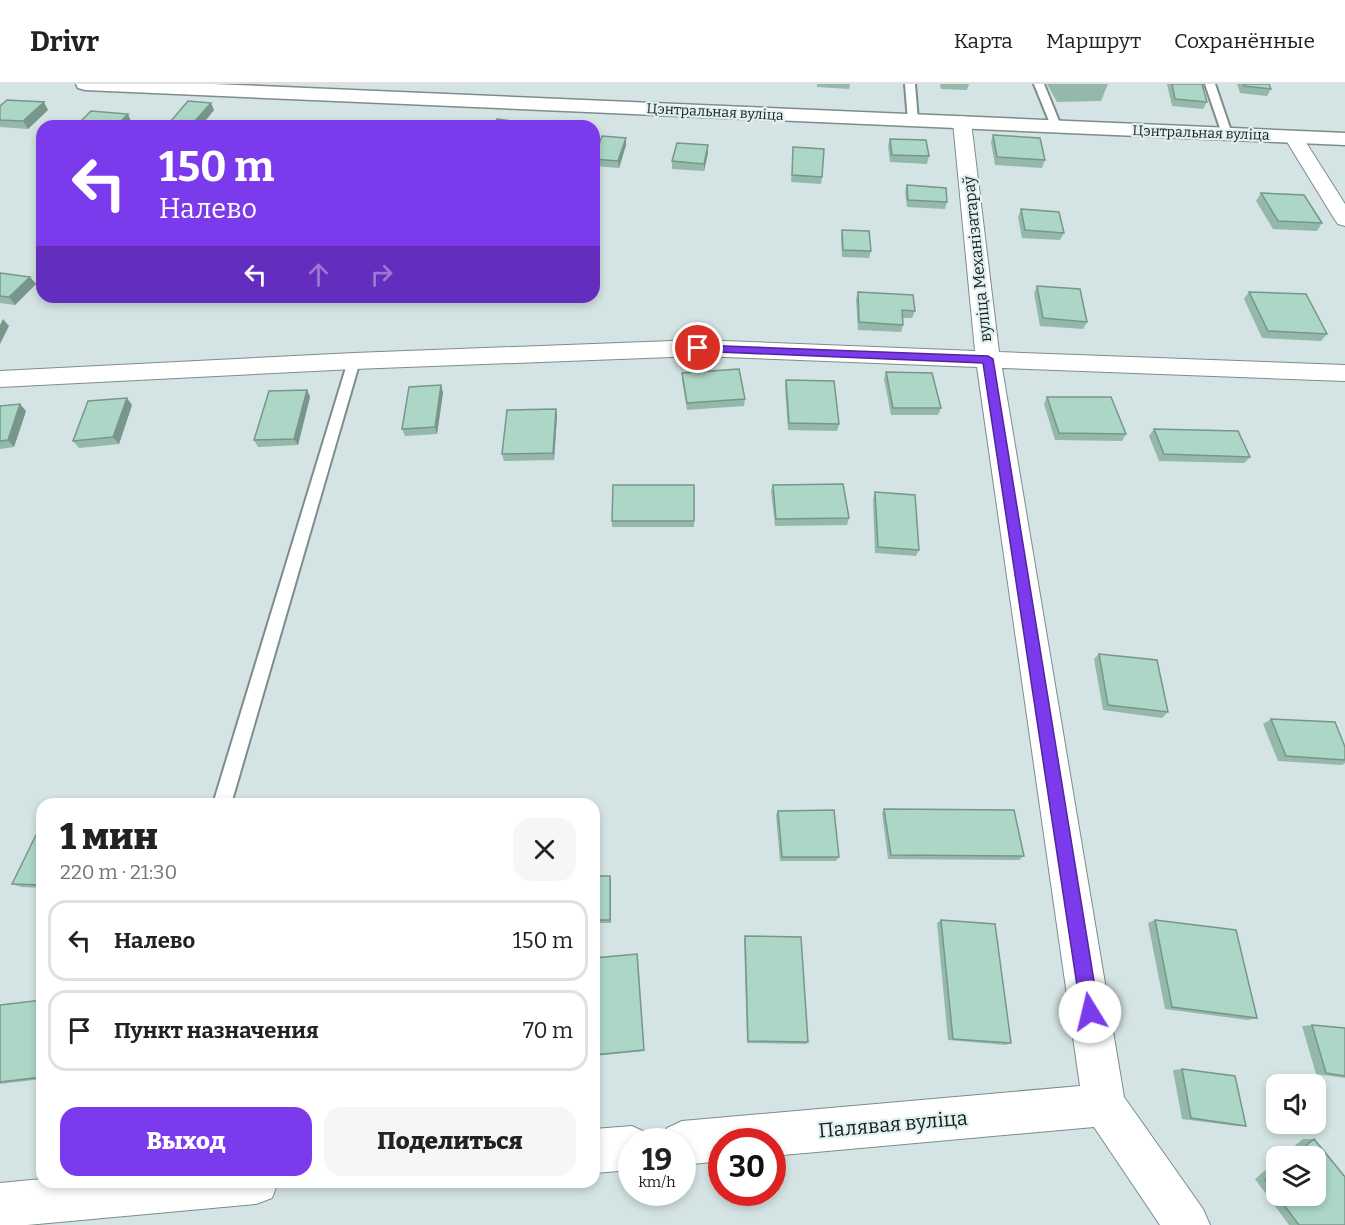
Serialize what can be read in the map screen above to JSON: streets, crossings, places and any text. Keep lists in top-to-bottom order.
{
  "streets": {
    "street": ["Цэнтральная вуліца", "вуліца Механізатараў", "Палявая вуліца"]
  },
  "crossings": [
    ["Цэнтральная вуліца", "вуліца Механізатараў"],
    ["вуліца Механізатараў", "Палявая вуліца"]
  ],
  "page": {
    "header": "Drivr",
    "nav": ["Карта", "Маршрут", "Сохранённые"],
    "turn": ["150 m", "Налево"],
    "heading": ["1 мин", "220 m · 21:30"],
    "list": [
      {
        "name": "Налево",
        "value": "150 m"
      },
      {
        "name": "Пункт назначения",
        "value": "70 m"
      }
    ],
    "buttons": ["Выход", "Поделиться"],
    "speed": "19 km/h",
    "limit": "30"
  }
}
